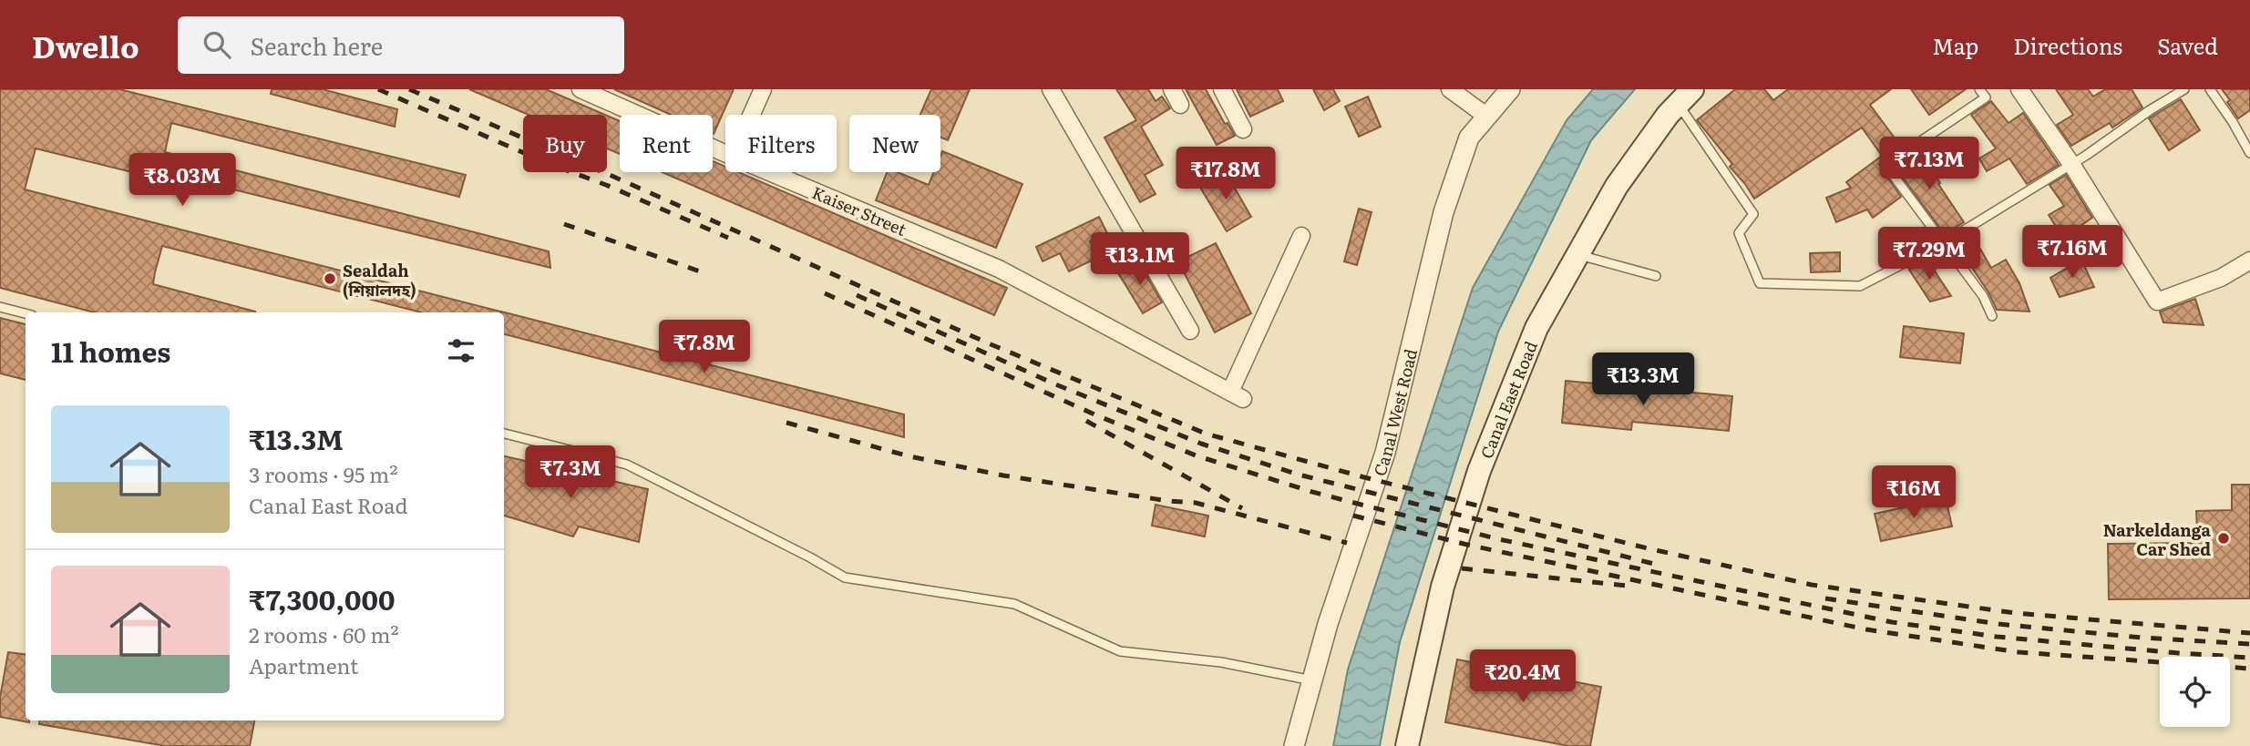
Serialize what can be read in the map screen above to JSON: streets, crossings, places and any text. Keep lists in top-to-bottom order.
{
  "streets": {
    "main road": ["Canal East Road"],
    "street": ["Kaiser Street", "Canal West Road"]
  },
  "places": ["Sealdah (শিয়ালদহ)", "Narkeldanga Car Shed"],
  "page": {
    "header": "Dwello",
    "search": "Search here",
    "nav": ["Map", "Directions", "Saved"],
    "chip": [
      "Buy",
      "Rent",
      "Filters",
      "New"
    ],
    "price": [
      "₹7.13M",
      "₹17.8M",
      "₹8.03M",
      "₹7.16M",
      "₹7.29M",
      "₹13.1M",
      "₹7.8M",
      "₹13.3M",
      "₹7.3M",
      "₹16M",
      "₹20.4M"
    ],
    "heading": "11 homes",
    "list": [
      {
        "name": "₹13.3M",
        "note": "3 rooms · 95 m² · Canal East Road"
      },
      {
        "name": "₹7,300,000",
        "note": "2 rooms · 60 m² · Apartment"
      }
    ]
  }
}
